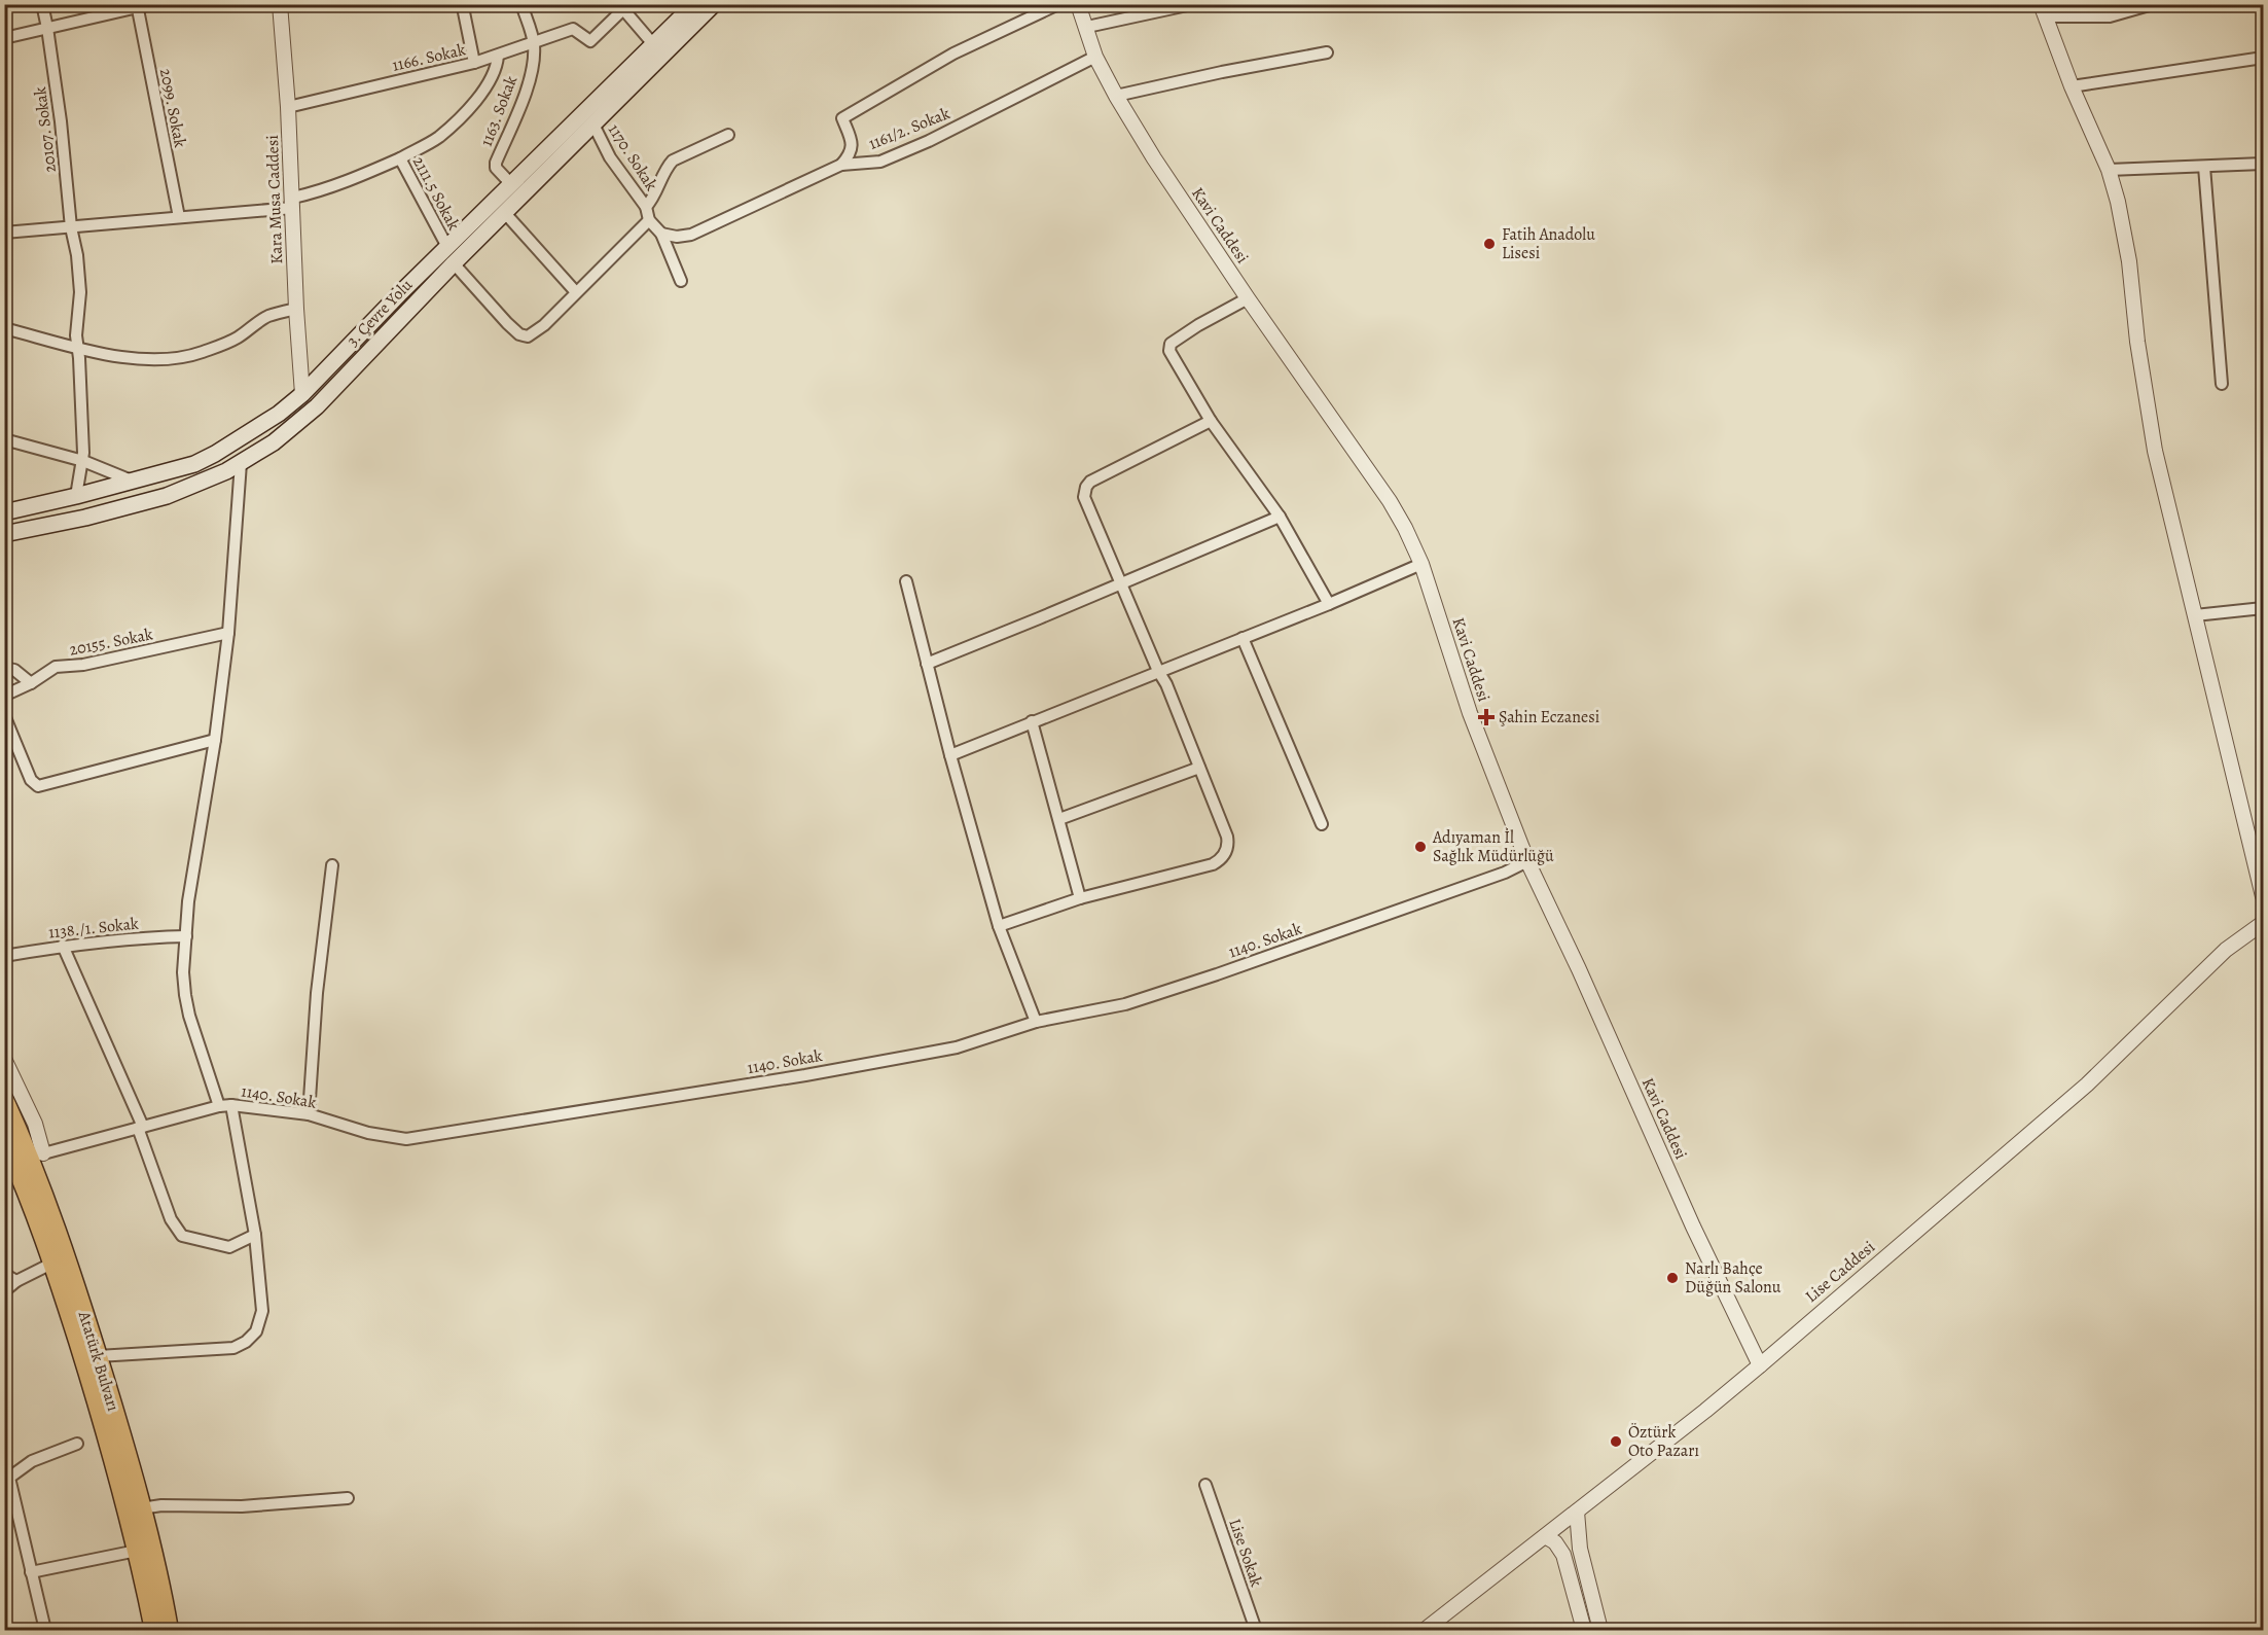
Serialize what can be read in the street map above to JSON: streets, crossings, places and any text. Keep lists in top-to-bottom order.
{
  "streets": {
    "highway": ["Atatürk Bulvarı"],
    "main road": ["3. Çevre Yolu"],
    "street": [
      "1166. Sokak",
      "2099. Sokak",
      "1163. Sokak",
      "1161/2. Sokak",
      "20107. Sokak",
      "1170. Sokak",
      "2111.5 Sokak",
      "Kara Musa Caddesi",
      "Kavi Caddesi",
      "20155. Sokak",
      "1138./1. Sokak",
      "1140. Sokak",
      "Lise Caddesi",
      "Lise Sokak"
    ]
  },
  "crossings": [
    ["1166. Sokak", "1163. Sokak"],
    ["1166. Sokak", "Kara Musa Caddesi"],
    ["1166. Sokak", "3. Çevre Yolu"],
    ["2099. Sokak", "2111.5 Sokak"],
    ["1163. Sokak", "3. Çevre Yolu"],
    ["1161/2. Sokak", "Kavi Caddesi"],
    ["20107. Sokak", "2111.5 Sokak"],
    ["20107. Sokak", "3. Çevre Yolu"],
    ["1170. Sokak", "3. Çevre Yolu"],
    ["2111.5 Sokak", "Kara Musa Caddesi"],
    ["2111.5 Sokak", "3. Çevre Yolu"],
    ["Kara Musa Caddesi", "3. Çevre Yolu"],
    ["Kavi Caddesi", "1140. Sokak"],
    ["Kavi Caddesi", "Lise Caddesi"],
    ["1140. Sokak", "Atatürk Bulvarı"]
  ],
  "places": {
    "other": [
      "Fatih Anadolu Lisesi",
      "Adıyaman İl Sağlık Müdürlüğü",
      "Narlı Bahçe Düğün Salonu",
      "Öztürk Oto Pazarı"
    ],
    "health": ["Şahin Eczanesi"]
  }
}
